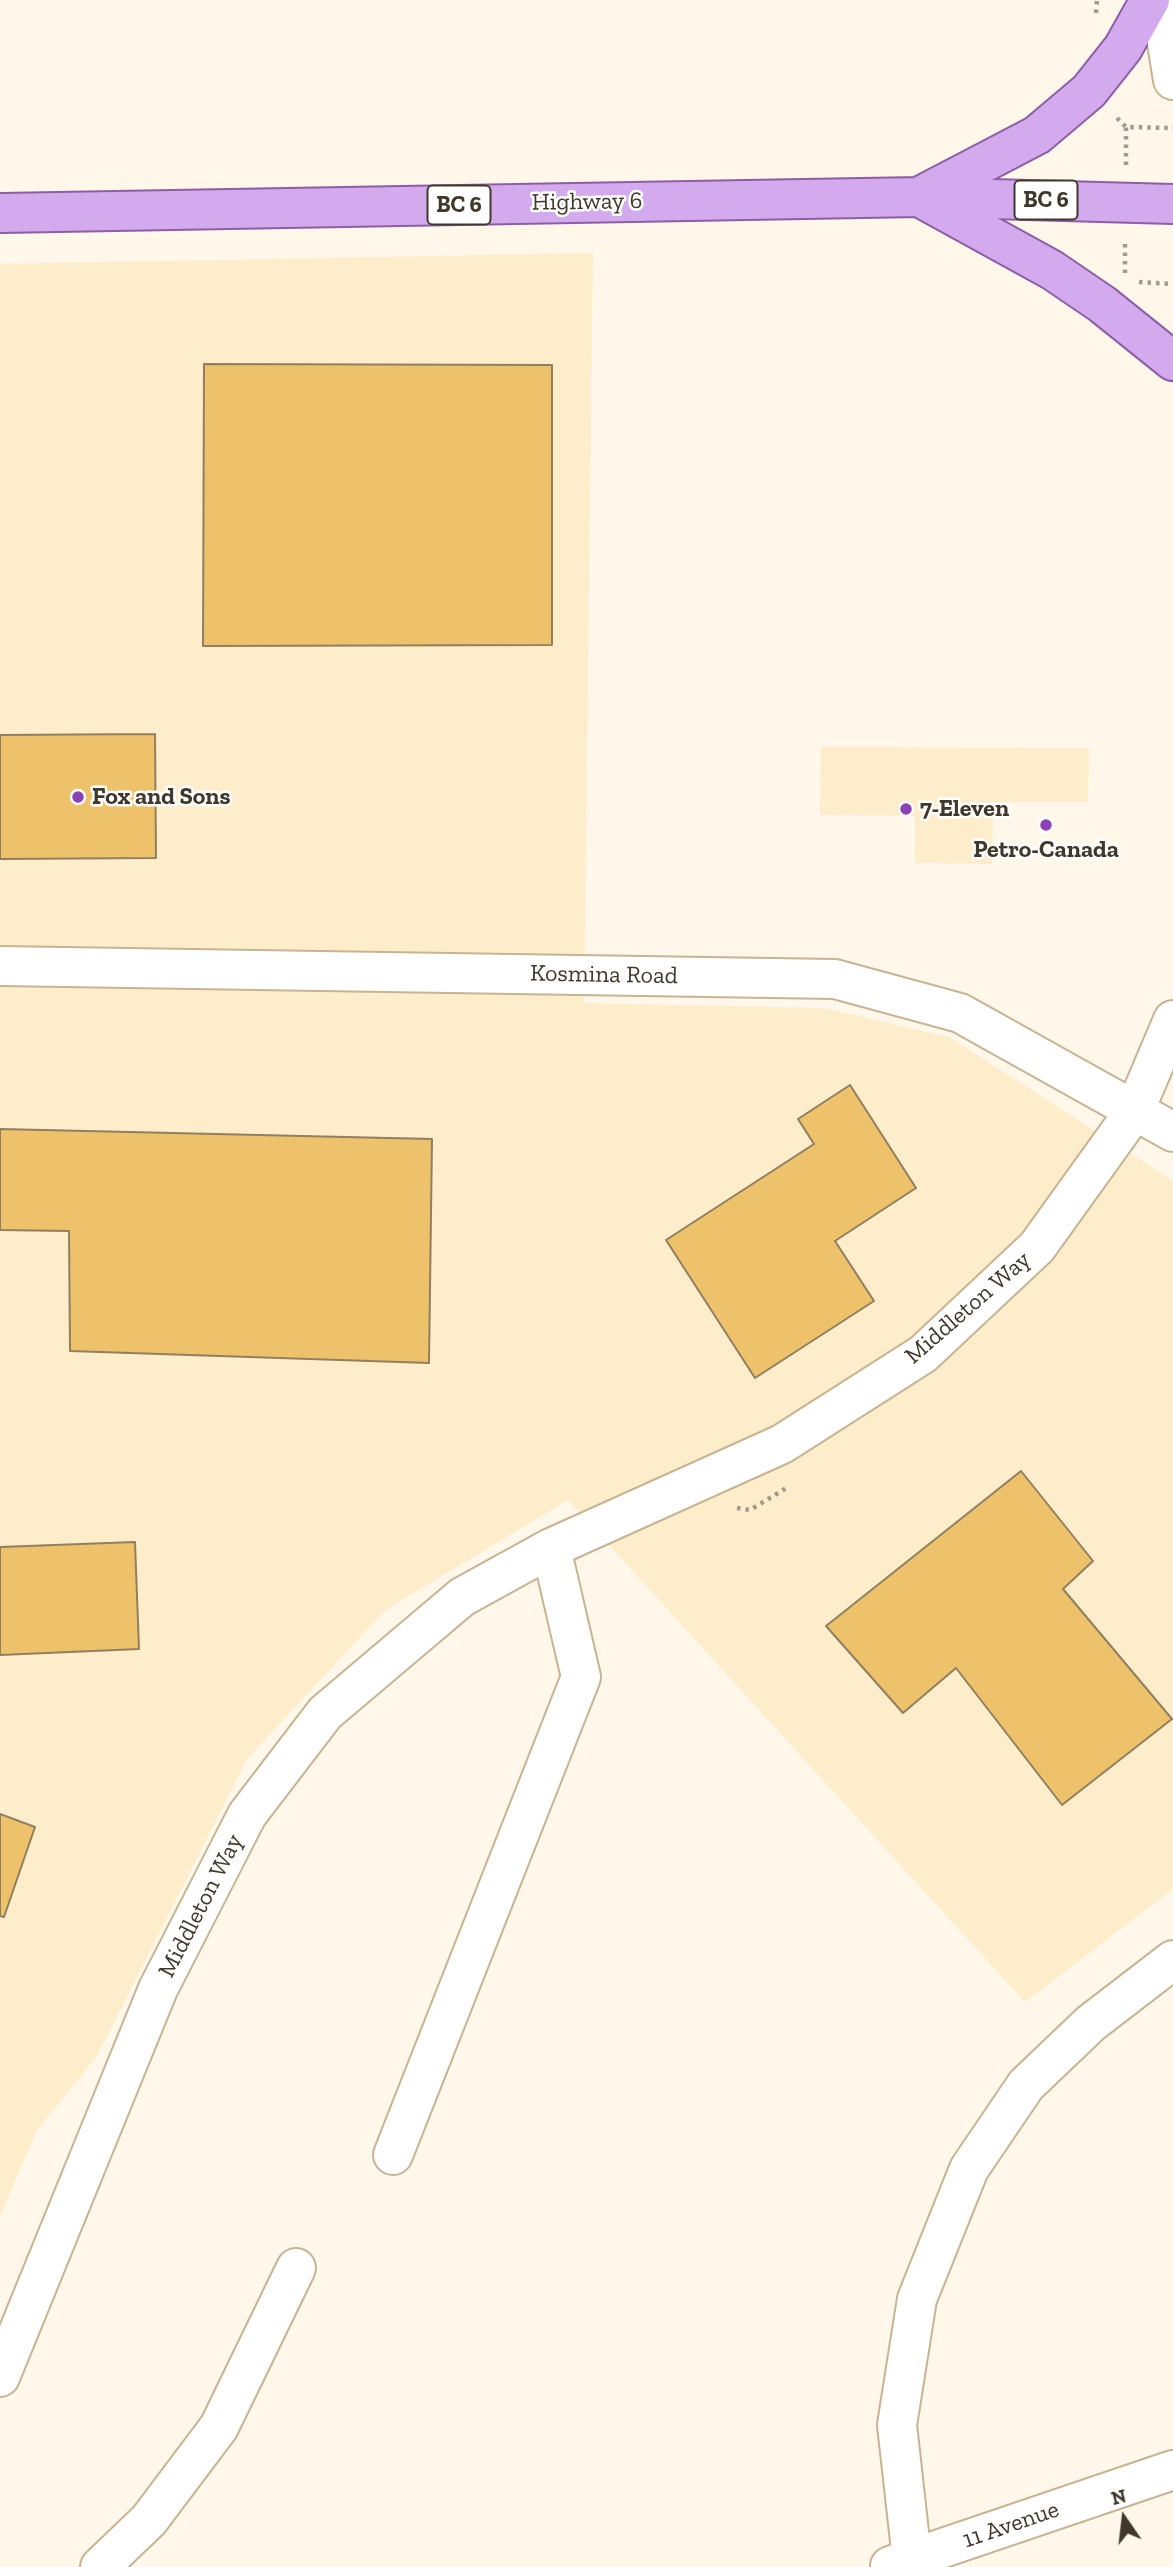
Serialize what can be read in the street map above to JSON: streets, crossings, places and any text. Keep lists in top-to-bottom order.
{
  "streets": {
    "main road": ["BC 6", "Highway 6"],
    "street": ["Kosmina Road", "Middleton Way", "11 Avenue"]
  },
  "crossings": [
    ["Kosmina Road", "Middleton Way"]
  ],
  "places": ["Fox and Sons", "7-Eleven", "Petro-Canada"],
  "north": "top"
}
